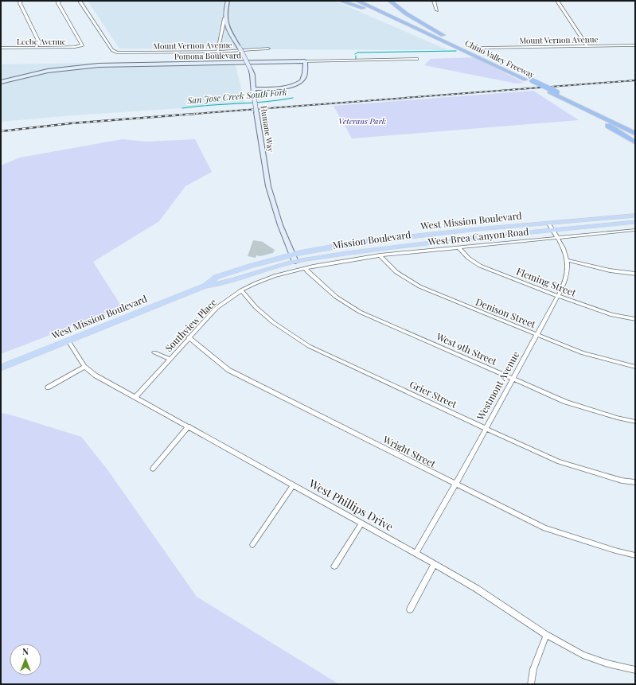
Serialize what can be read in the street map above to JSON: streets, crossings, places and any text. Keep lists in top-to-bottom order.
{
  "streets": {
    "highway": ["Chino Valley Freeway"],
    "main road": ["West Mission Boulevard", "Mission Boulevard"],
    "street": [
      "Mount Vernon Avenue",
      "Leebe Avenue",
      "Pomona Boulevard",
      "Humane Way",
      "West Brea Canyon Road",
      "Fleming Street",
      "Denison Street",
      "Southview Place",
      "West 9th Street",
      "Westmont Avenue",
      "Grier Street",
      "Wright Street",
      "West Phillips Drive"
    ]
  },
  "crossings": [
    ["Humane Way", "West Mission Boulevard"],
    ["Humane Way", "Mission Boulevard"],
    ["West Mission Boulevard", "Mission Boulevard"],
    ["West Mission Boulevard", "Westmont Avenue"],
    ["West Mission Boulevard", "West Phillips Drive"],
    ["West Brea Canyon Road", "Fleming Street"],
    ["West Brea Canyon Road", "Denison Street"],
    ["West Brea Canyon Road", "Southview Place"],
    ["West Brea Canyon Road", "West 9th Street"],
    ["West Brea Canyon Road", "Westmont Avenue"],
    ["Mission Boulevard", "Westmont Avenue"],
    ["Fleming Street", "Westmont Avenue"],
    ["Denison Street", "Westmont Avenue"],
    ["Southview Place", "West 9th Street"],
    ["Southview Place", "Grier Street"],
    ["Southview Place", "Wright Street"],
    ["Southview Place", "West Phillips Drive"],
    ["West 9th Street", "Westmont Avenue"],
    ["Westmont Avenue", "Grier Street"],
    ["Westmont Avenue", "Wright Street"],
    ["Westmont Avenue", "West Phillips Drive"]
  ],
  "water": ["San Jose Creek South Fork"],
  "parks": ["Veterans Park"],
  "north": "top"
}
